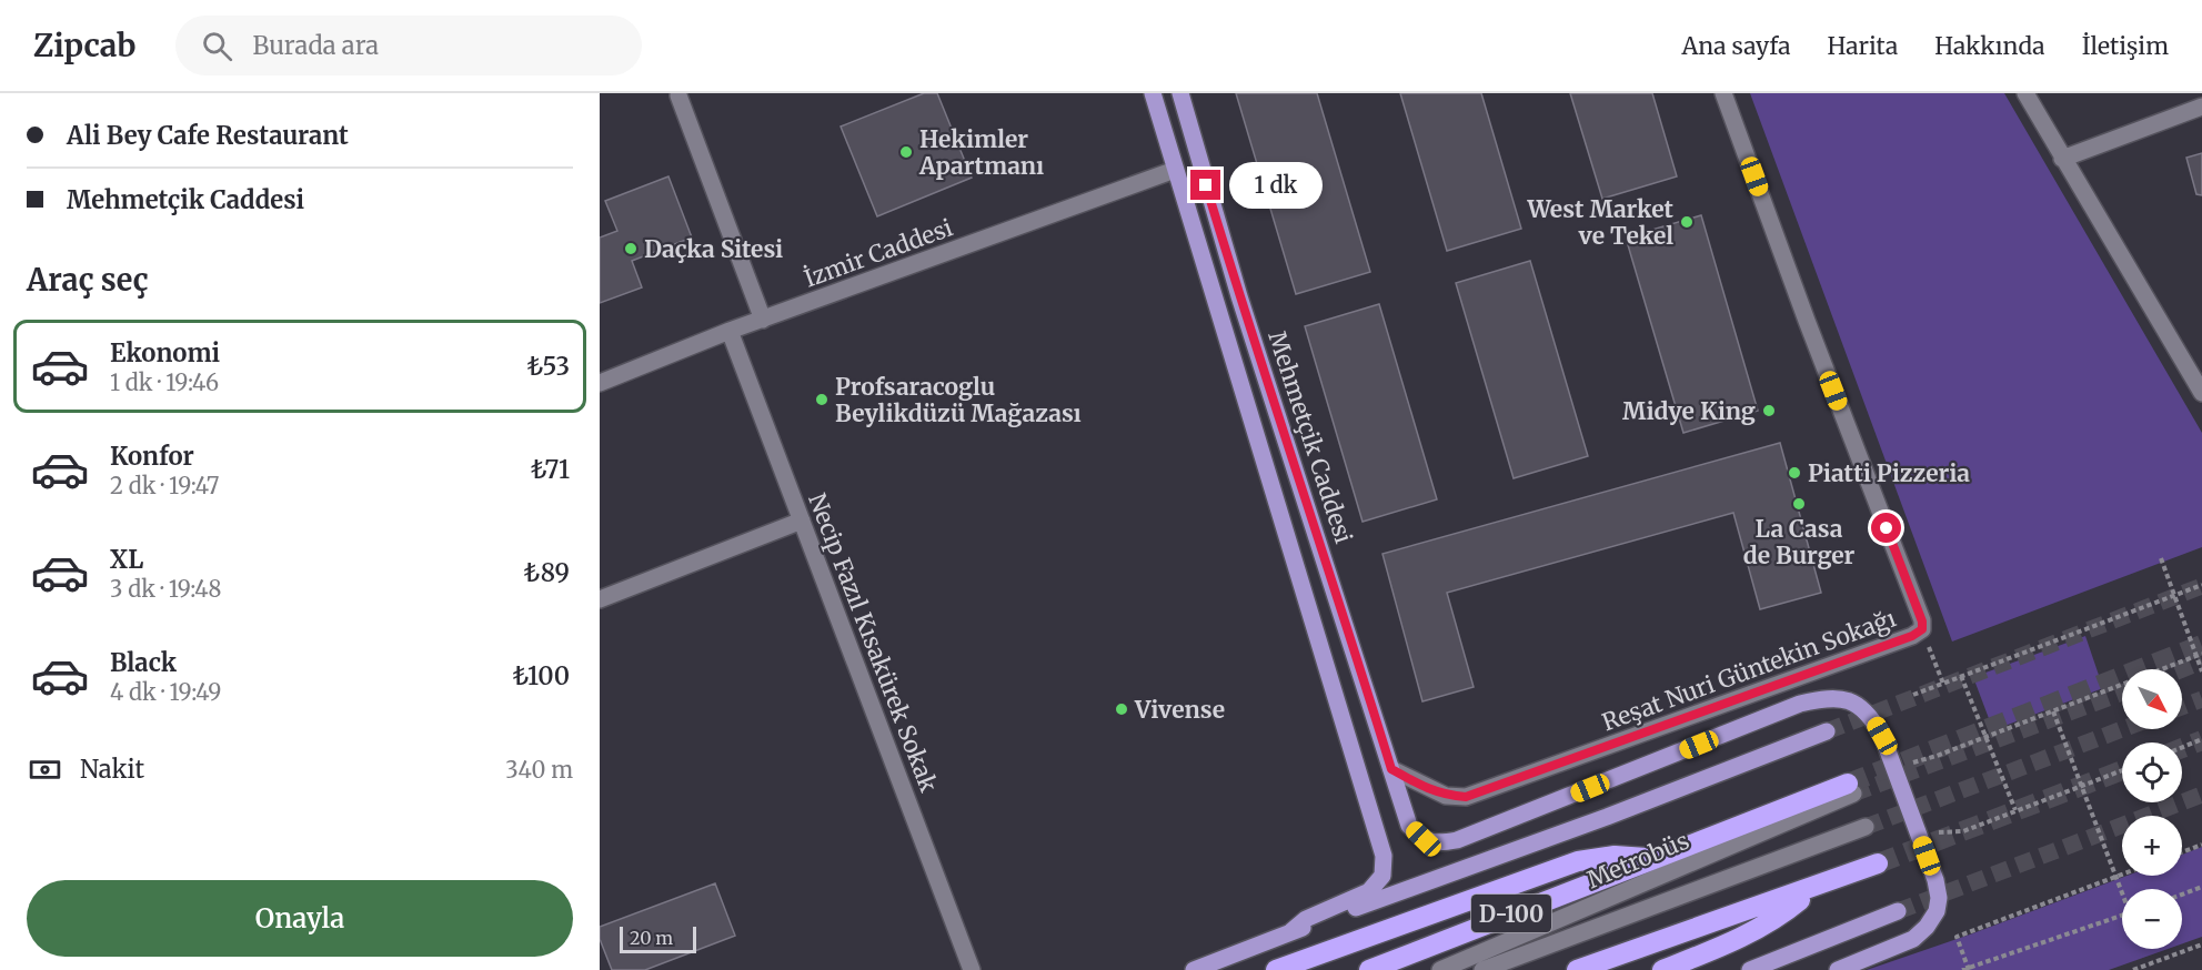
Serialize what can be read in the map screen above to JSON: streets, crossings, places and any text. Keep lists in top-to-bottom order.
{
  "streets": {
    "highway": ["D-100"],
    "main road": ["Mehmetçik Caddesi"],
    "street": [
      "İzmir Caddesi",
      "Necip Fazıl Kısakürek Sokak",
      "Reşat Nuri Güntekin Sokağı",
      "Metrobüs"
    ]
  },
  "crossings": [
    ["İzmir Caddesi", "Necip Fazıl Kısakürek Sokak"],
    ["Mehmetçik Caddesi", "Reşat Nuri Güntekin Sokağı"],
    ["Metrobüs", "D-100"]
  ],
  "places": [
    "Hekimler Apartmanı",
    "West Market ve Tekel",
    "Daçka Sitesi",
    "Profsaracoglu Beylikdüzü Mağazası",
    "Midye King",
    "Piatti Pizzeria",
    "La Casa de Burger",
    "Vivense"
  ],
  "scale_bar": "20 m",
  "north": "bottom right",
  "page": {
    "header": "Zipcab",
    "search": "Burada ara",
    "nav": [
      "Ana sayfa",
      "Harita",
      "Hakkında",
      "İletişim"
    ],
    "banner": ["Ali Bey Cafe Restaurant", "Mehmetçik Caddesi"],
    "bubble": "1 dk",
    "heading": "Araç seç",
    "list": [
      {
        "name": "Ekonomi",
        "note": "1 dk · 19:46",
        "value": "₺53"
      },
      {
        "name": "Konfor",
        "note": "2 dk · 19:47",
        "value": "₺71"
      },
      {
        "name": "XL",
        "note": "3 dk · 19:48",
        "value": "₺89"
      },
      {
        "name": "Black",
        "note": "4 dk · 19:49",
        "value": "₺100"
      }
    ],
    "map_buttons": ["+", "−"],
    "pay": ["Nakit", "340 m"],
    "buttons": "Onayla",
    "scale": "20 m"
  }
}
